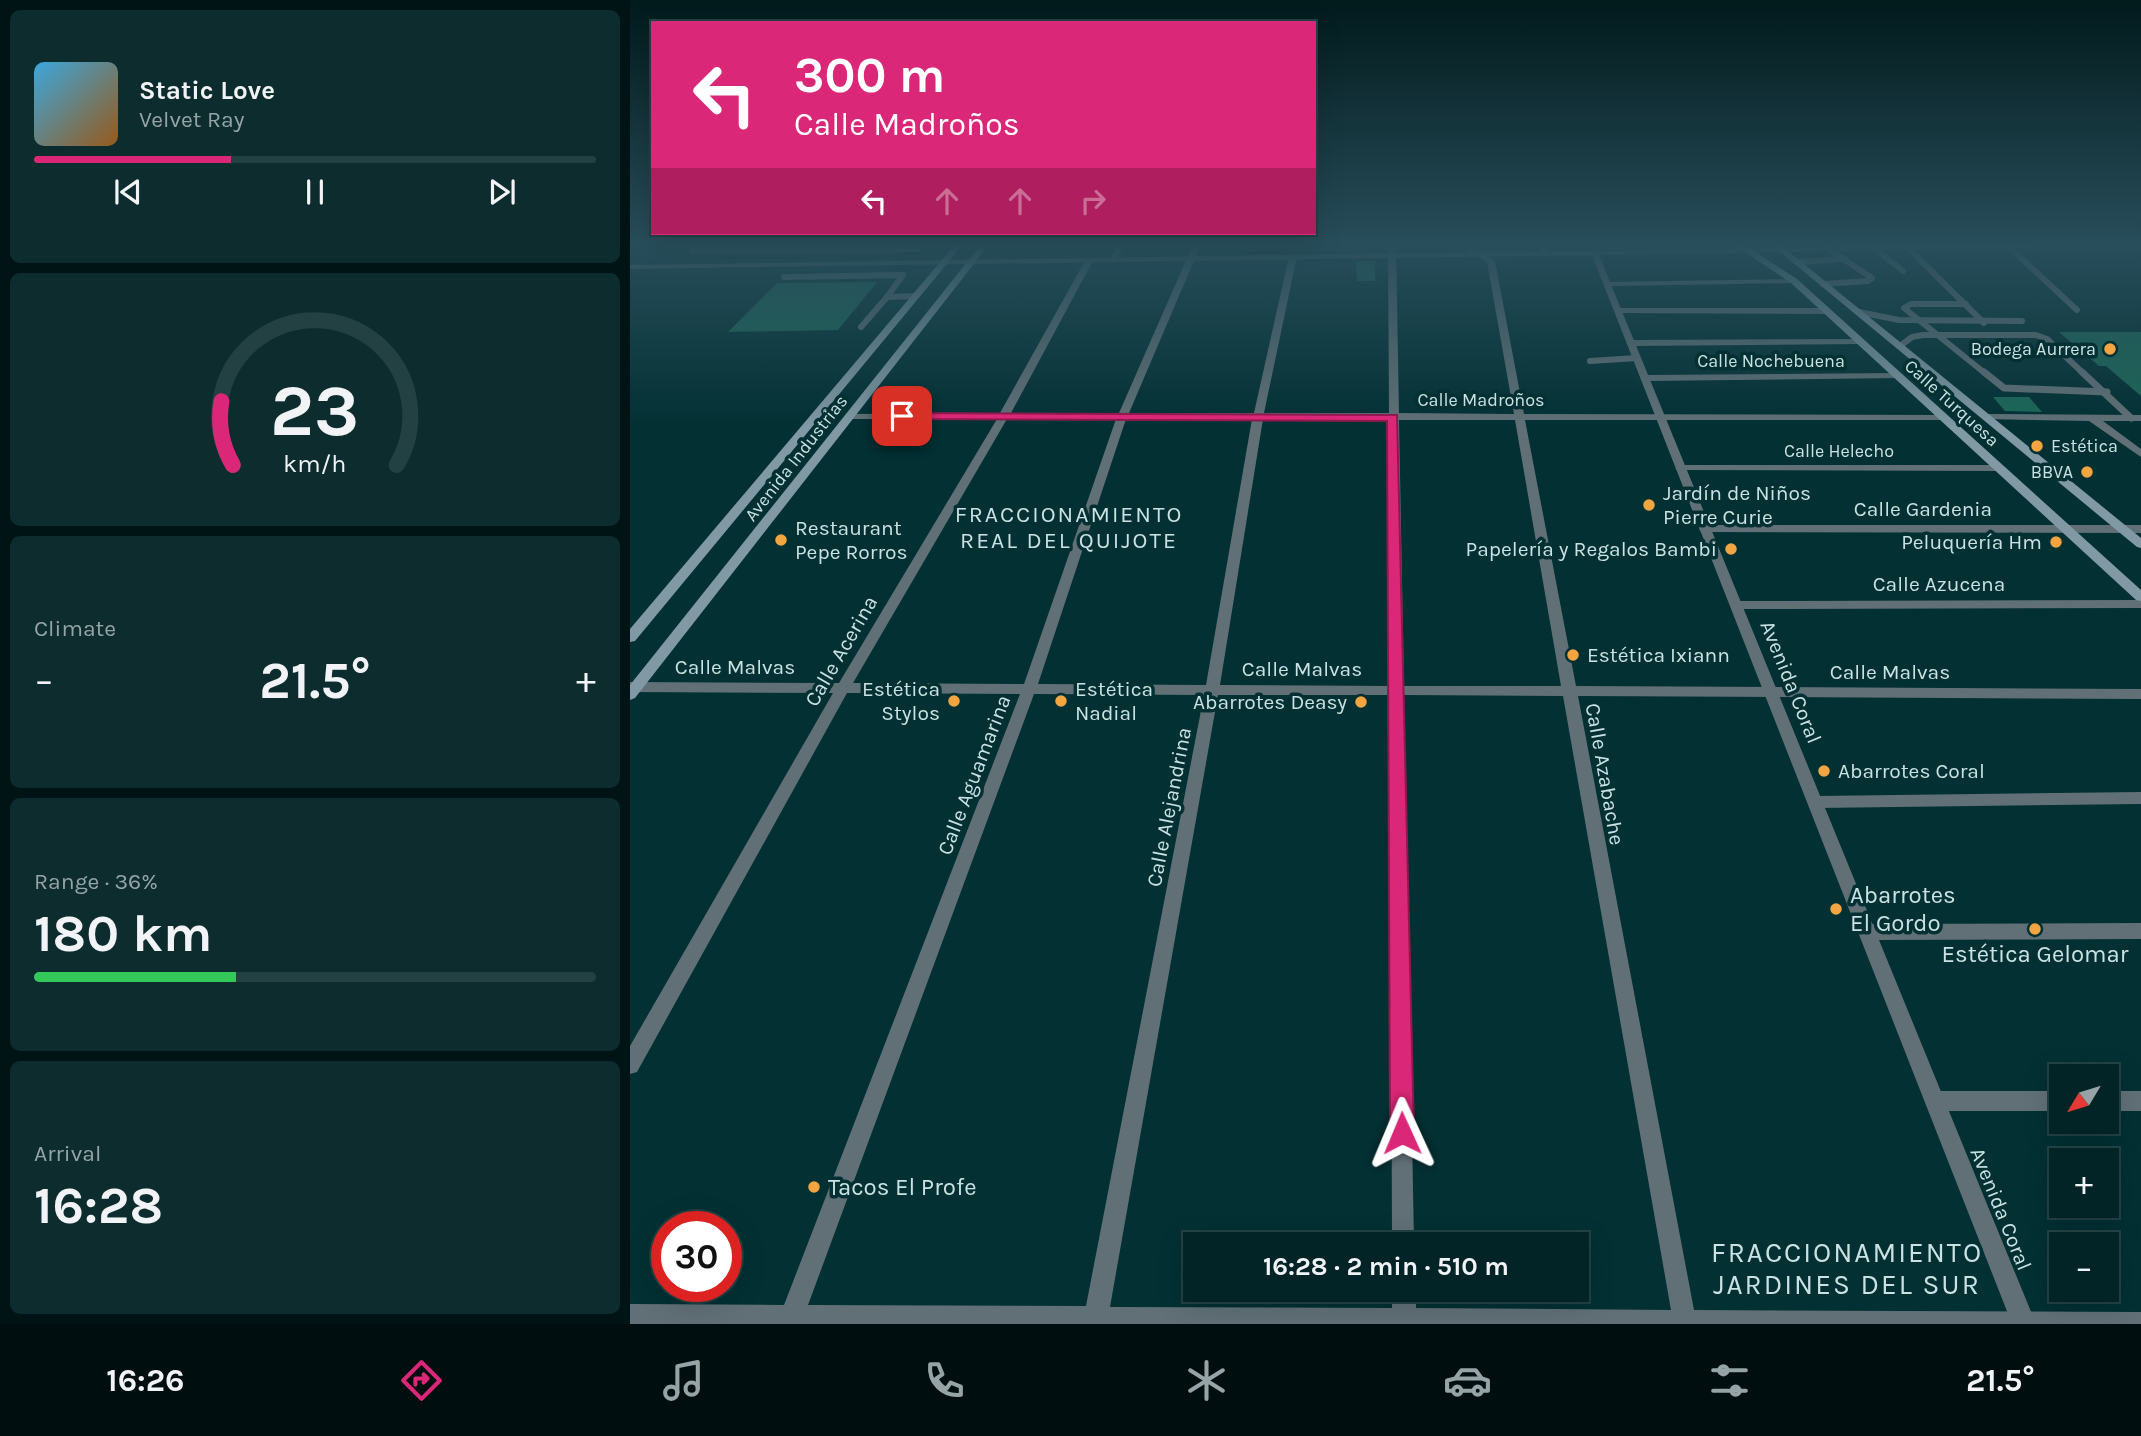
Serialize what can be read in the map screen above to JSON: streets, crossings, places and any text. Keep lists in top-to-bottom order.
{
  "streets": {
    "main road": ["Calle Turquesa", "Avenida Industrias"],
    "street": [
      "Calle Nochebuena",
      "Calle Madroños",
      "Calle Helecho",
      "Calle Gardenia",
      "Calle Azucena",
      "Calle Acerina",
      "Calle Malvas",
      "Avenida Coral",
      "Calle Azabache",
      "Calle Aguamarina",
      "Calle Alejandrina"
    ]
  },
  "crossings": [
    ["Calle Nochebuena", "Calle Turquesa"],
    ["Calle Nochebuena", "Avenida Coral"],
    ["Calle Madroños", "Calle Turquesa"],
    ["Calle Madroños", "Avenida Industrias"],
    ["Calle Madroños", "Calle Acerina"],
    ["Calle Madroños", "Avenida Coral"],
    ["Calle Madroños", "Calle Azabache"],
    ["Calle Madroños", "Calle Aguamarina"],
    ["Calle Madroños", "Calle Alejandrina"],
    ["Calle Turquesa", "Calle Helecho"],
    ["Calle Turquesa", "Calle Gardenia"],
    ["Calle Helecho", "Avenida Coral"],
    ["Avenida Industrias", "Calle Malvas"],
    ["Calle Gardenia", "Avenida Coral"],
    ["Calle Azucena", "Avenida Coral"],
    ["Calle Acerina", "Calle Malvas"],
    ["Calle Malvas", "Avenida Coral"],
    ["Calle Malvas", "Calle Azabache"],
    ["Calle Malvas", "Calle Aguamarina"],
    ["Calle Malvas", "Calle Alejandrina"]
  ],
  "districts": ["FRACCIONAMIENTO REAL DEL QUIJOTE", "FRACCIONAMIENTO JARDINES DEL SUR"],
  "places": [
    "Bodega Aurrera",
    "Estética",
    "BBVA",
    "Jardín de Niños Pierre Curie",
    "Restaurant Pepe Rorros",
    "Peluquería Hm",
    "Papelería y Regalos Bambi",
    "Estética Ixiann",
    "Estética Stylos",
    "Estética Nadial",
    "Abarrotes Deasy",
    "Abarrotes Coral",
    "Abarrotes El Gordo",
    "Estética Gelomar",
    "Tacos El Profe"
  ],
  "north": "bottom left",
  "page": {
    "turn": ["300 m", "Calle Madroños"],
    "song": ["Static Love", "Velvet Ray"],
    "tile": [
      "Climate",
      ["Range · 36%", "180 km"],
      ["Arrival", "16:28"]
    ],
    "heat": ["−", "21.5°", "+"],
    "map_buttons": ["+", "−"],
    "limit": "30",
    "trip": "16:28 · 2 min · 510 m",
    "tabs": ["16:26", "21.5°"],
    "gauge": ["23", "km/h"]
  }
}
